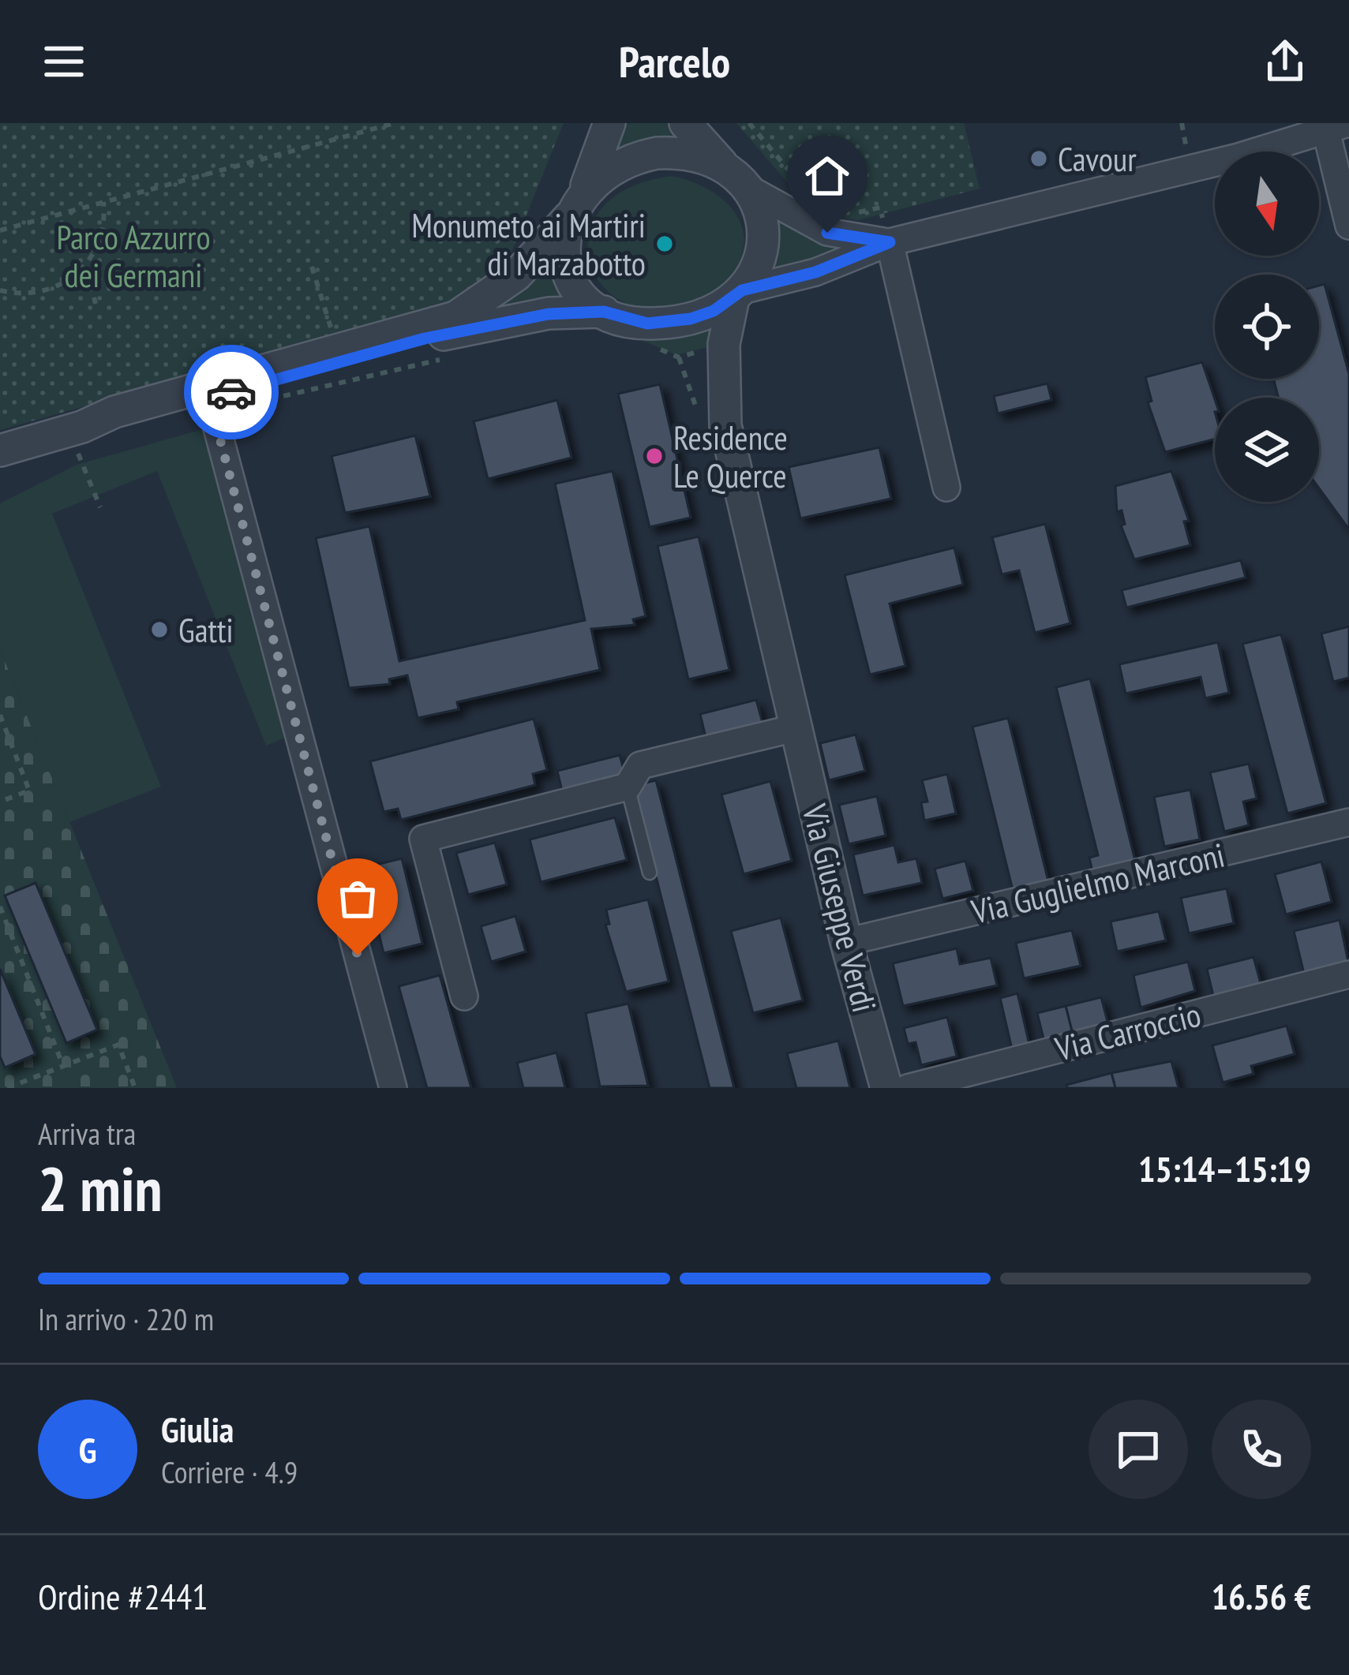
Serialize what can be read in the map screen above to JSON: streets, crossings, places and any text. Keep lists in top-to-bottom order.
{
  "streets": {
    "street": ["Via Guglielmo Marconi", "Via Giuseppe Verdi", "Via Carroccio"]
  },
  "crossings": [
    ["Via Guglielmo Marconi", "Via Giuseppe Verdi"]
  ],
  "parks": ["Parco Azzurro dei Germani"],
  "places": [
    "Cavour",
    "Monumeto ai Martiri di Marzabotto",
    "Residence Le Querce",
    "Gatti"
  ],
  "north": "bottom",
  "page": {
    "header": "Parcelo",
    "heading": ["2 min", "Arriva tra", "15:14–15:19"],
    "panel": [
      "Giulia",
      "Corriere · 4.9",
      "Ordine #2441",
      "16.56 €"
    ],
    "bar": "In arrivo · 220 m",
    "round": "G"
  }
}
